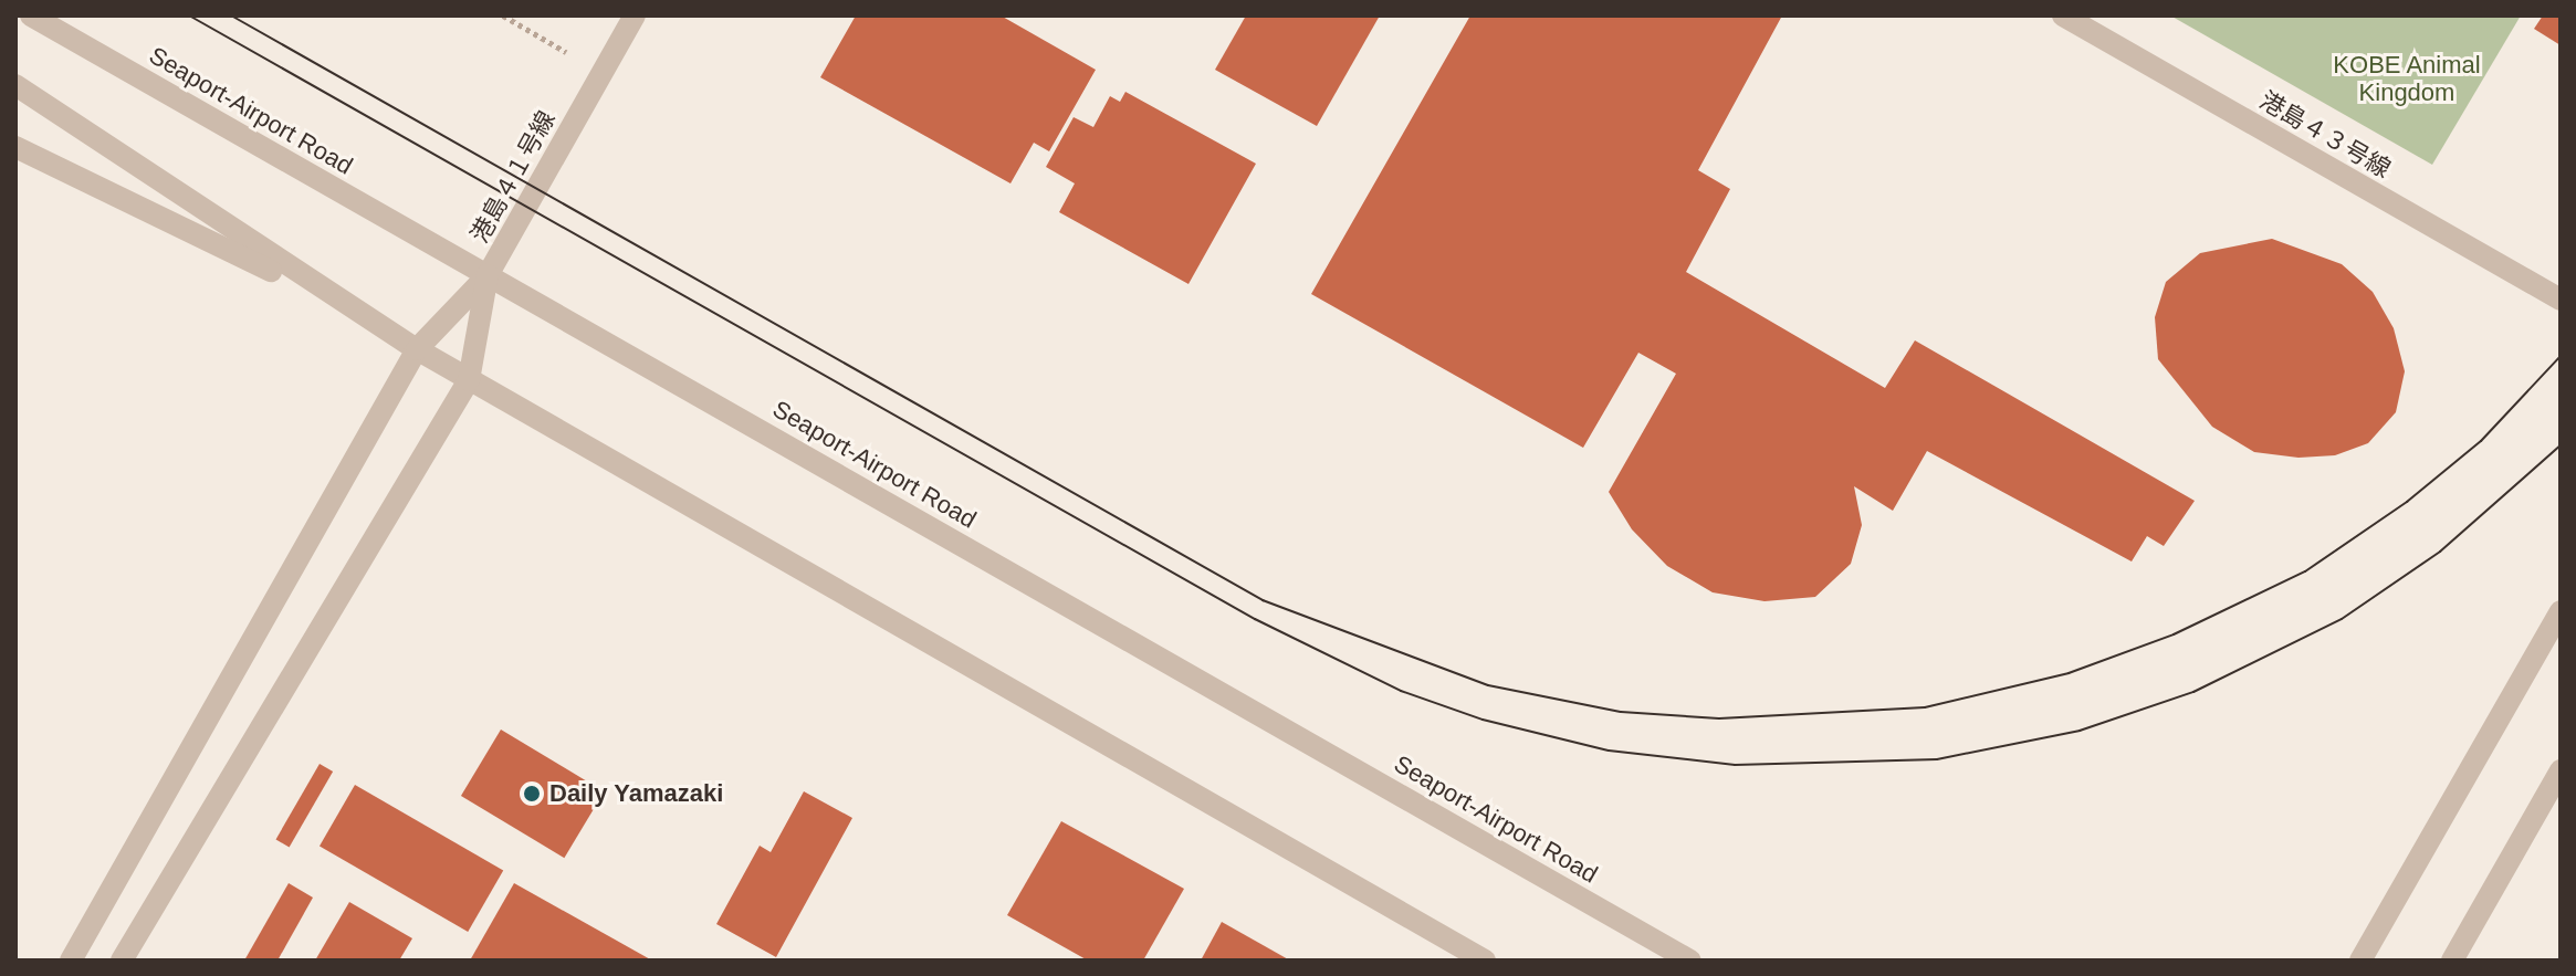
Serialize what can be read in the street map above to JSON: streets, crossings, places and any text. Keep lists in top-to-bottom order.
{
  "streets": {
    "street": ["Seaport-Airport Road", "港島４３号線", "港島４１号線"]
  },
  "crossings": [
    ["Seaport-Airport Road", "港島４１号線"]
  ],
  "parks": ["KOBE Animal Kingdom"],
  "places": ["Daily Yamazaki"]
}
